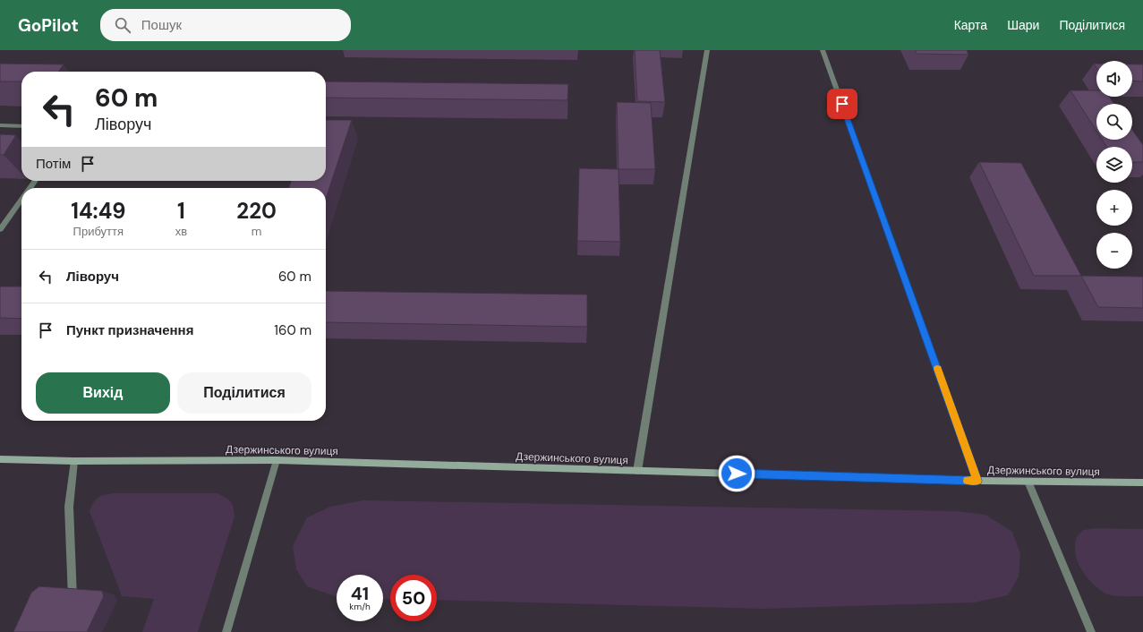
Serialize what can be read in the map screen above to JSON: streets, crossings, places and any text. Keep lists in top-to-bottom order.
{
  "streets": {
    "main road": ["Дзержинського вулиця"]
  },
  "page": {
    "header": "GoPilot",
    "search": "Пошук",
    "nav": ["Карта", "Шари", "Поділитися"],
    "map_buttons": ["+", "−"],
    "turn": ["60 m", "Ліворуч"],
    "then": "Потім",
    "eta": [
      "14:49",
      "Прибуття",
      "1",
      "хв",
      "220",
      "m"
    ],
    "list": [
      {
        "name": "Ліворуч",
        "value": "60 m"
      },
      {
        "name": "Пункт призначення",
        "value": "160 m"
      }
    ],
    "buttons": ["Вихід", "Поділитися"],
    "speed": "41 km/h",
    "limit": "50"
  }
}
